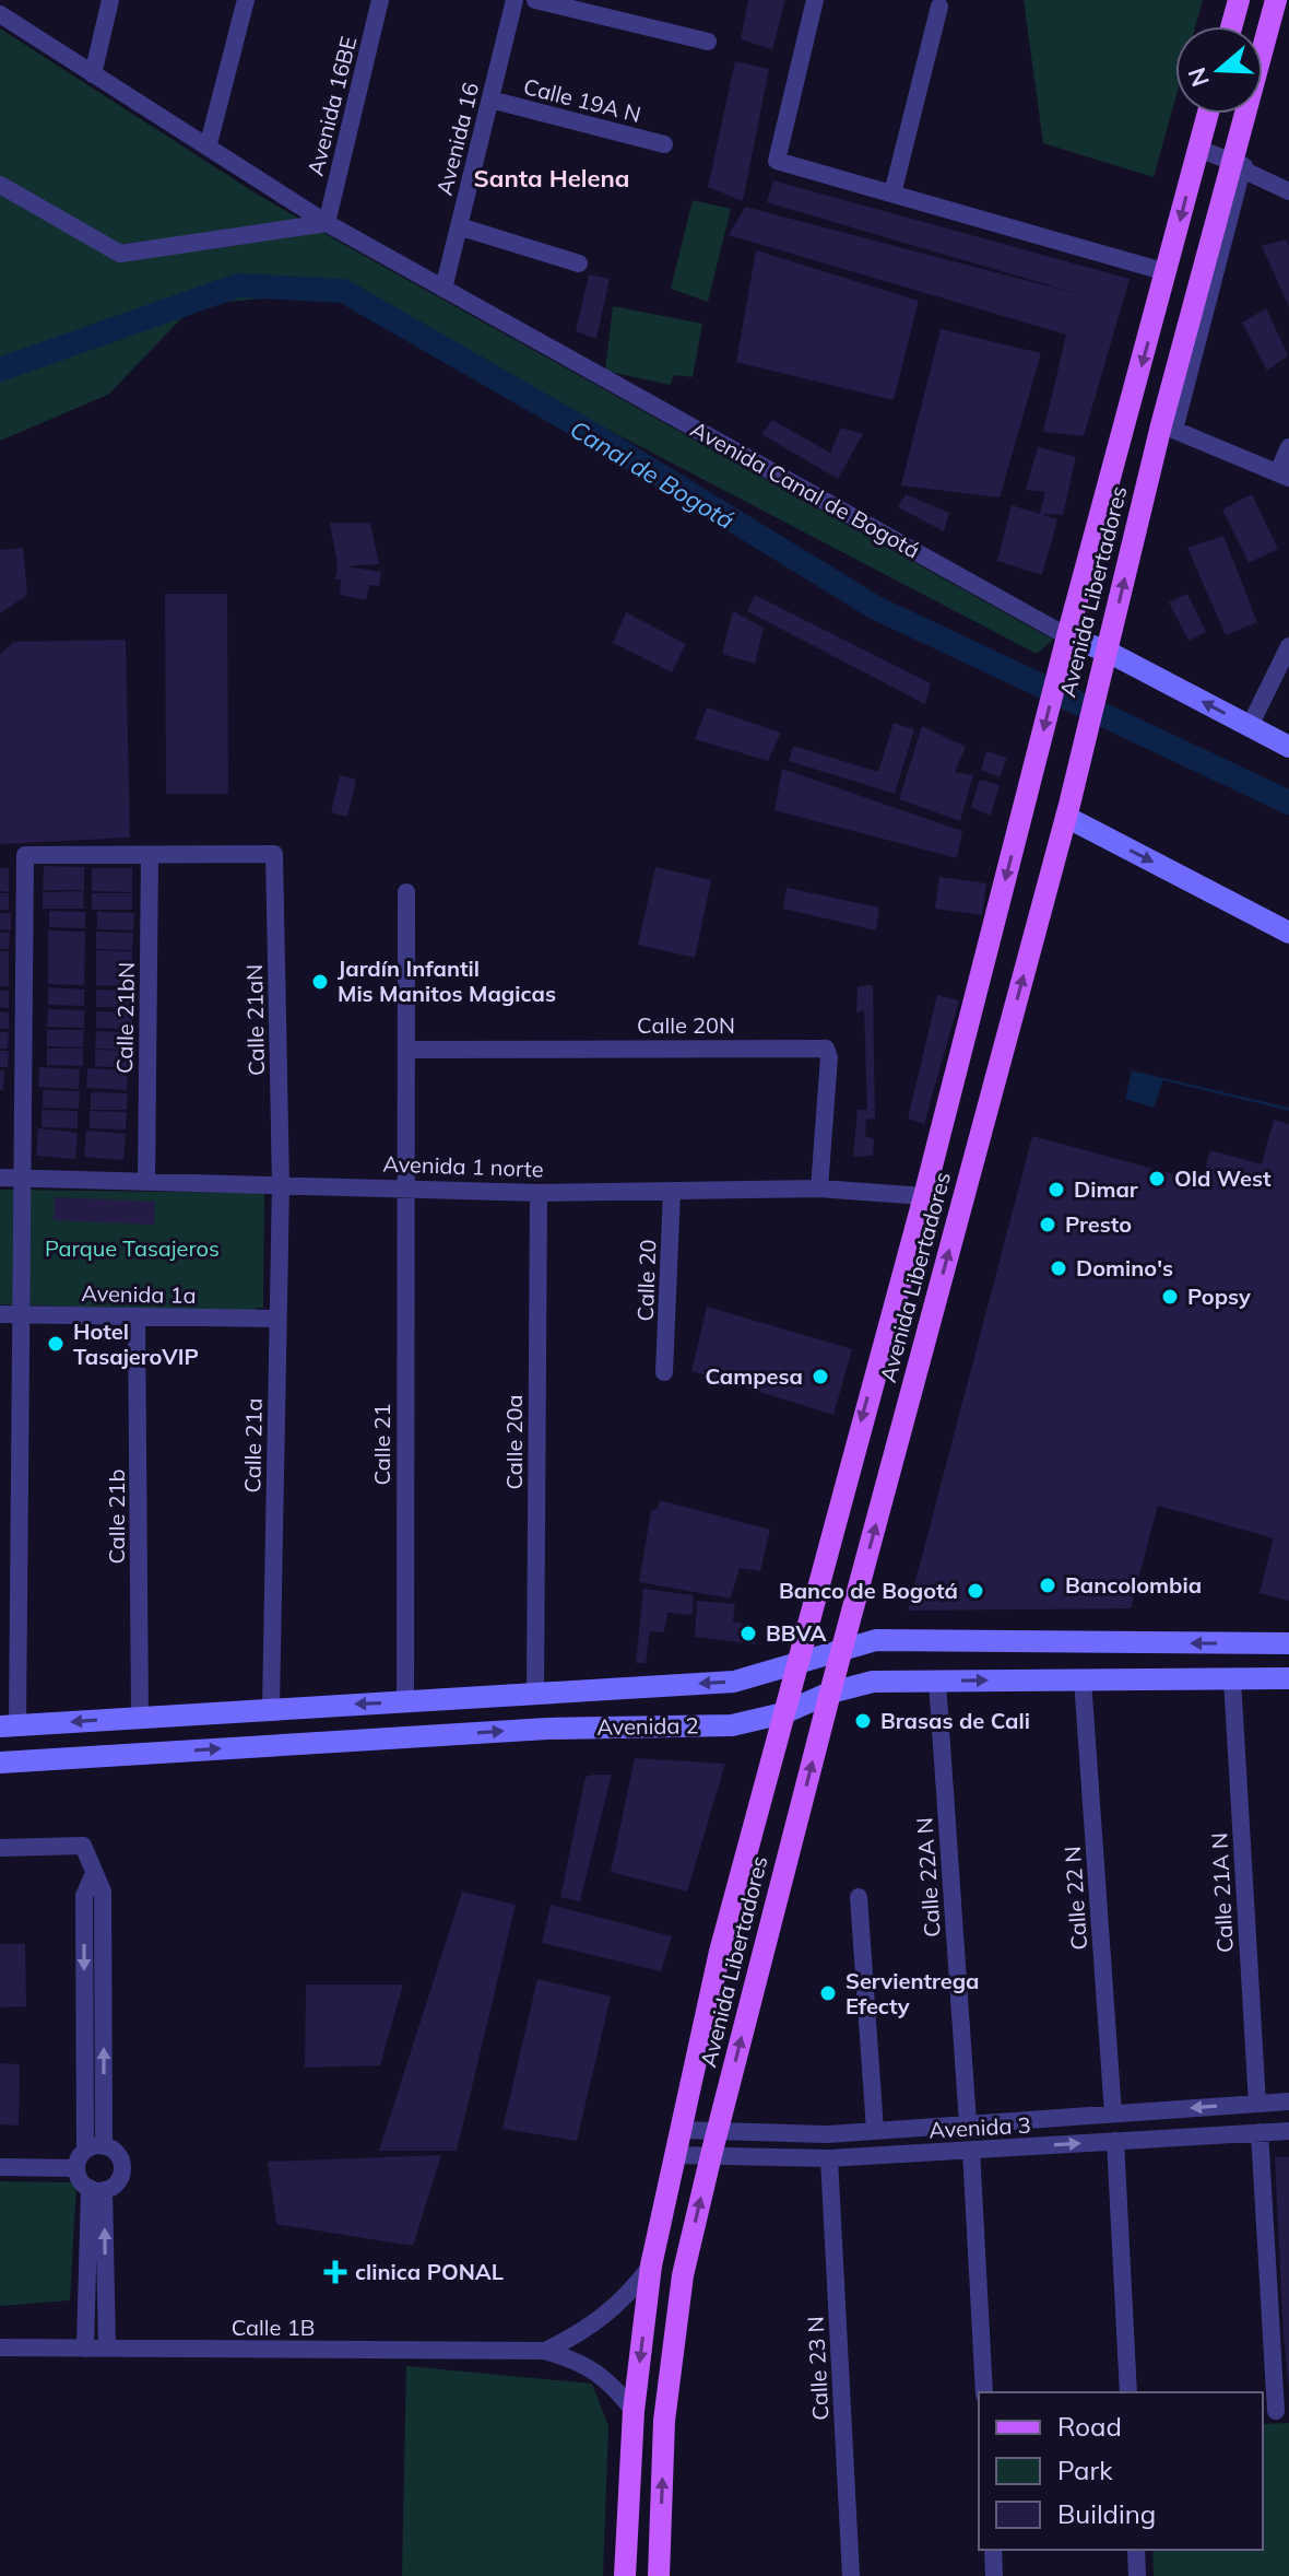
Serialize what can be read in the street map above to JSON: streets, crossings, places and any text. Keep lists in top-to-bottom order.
{
  "streets": {
    "main road": ["Avenida Libertadores"],
    "street": [
      "Calle 19A N",
      "Avenida 16BE",
      "Avenida 16",
      "Avenida Canal de Bogotá",
      "Calle 21bN",
      "Calle 21aN",
      "Calle 20N",
      "Avenida 1 norte",
      "Calle 20",
      "Avenida 1a",
      "Calle 20a",
      "Calle 21",
      "Calle 21a",
      "Calle 21b",
      "Avenida 2",
      "Calle 22A N",
      "Calle 21A N",
      "Calle 22 N",
      "Avenida 3",
      "Calle 1B",
      "Calle 23 N"
    ]
  },
  "crossings": [
    ["Calle 19A N", "Avenida 16"],
    ["Avenida 16BE", "Avenida Canal de Bogotá"],
    ["Avenida 16", "Avenida Canal de Bogotá"],
    ["Avenida Canal de Bogotá", "Avenida Libertadores"],
    ["Avenida Libertadores", "Avenida 1 norte"],
    ["Avenida Libertadores", "Avenida 2"],
    ["Avenida Libertadores", "Avenida 3"],
    ["Avenida Libertadores", "Calle 1B"],
    ["Calle 21bN", "Calle 21aN"],
    ["Calle 21bN", "Avenida 1 norte"],
    ["Calle 21aN", "Avenida 1 norte"],
    ["Calle 21aN", "Calle 21a"],
    ["Calle 20N", "Avenida 1 norte"],
    ["Calle 20N", "Calle 21"],
    ["Avenida 1 norte", "Calle 20"],
    ["Avenida 1 norte", "Calle 20a"],
    ["Avenida 1 norte", "Calle 21"],
    ["Avenida 1 norte", "Calle 21a"],
    ["Avenida 1a", "Calle 21a"],
    ["Avenida 1a", "Calle 21b"],
    ["Calle 20a", "Avenida 2"],
    ["Calle 21", "Avenida 2"],
    ["Calle 21a", "Avenida 2"],
    ["Calle 21b", "Avenida 2"],
    ["Avenida 2", "Calle 22A N"],
    ["Avenida 2", "Calle 21A N"],
    ["Avenida 2", "Calle 22 N"],
    ["Calle 22A N", "Avenida 3"],
    ["Calle 21A N", "Avenida 3"],
    ["Calle 22 N", "Avenida 3"],
    ["Avenida 3", "Calle 23 N"]
  ],
  "districts": ["Santa Helena"],
  "water": ["Canal de Bogotá"],
  "parks": ["Parque Tasajeros"],
  "places": {
    "other": [
      "Jardín Infantil Mis Manitos Magicas",
      "Old West",
      "Dimar",
      "Presto",
      "Domino's",
      "Popsy",
      "Hotel TasajeroVIP",
      "Campesa",
      "Bancolombia",
      "Banco de Bogotá",
      "BBVA",
      "Brasas de Cali",
      "Servientrega Efecty"
    ],
    "health": ["clinica PONAL"]
  },
  "legend": ["Road", "Park", "Building"],
  "north": "left"
}
